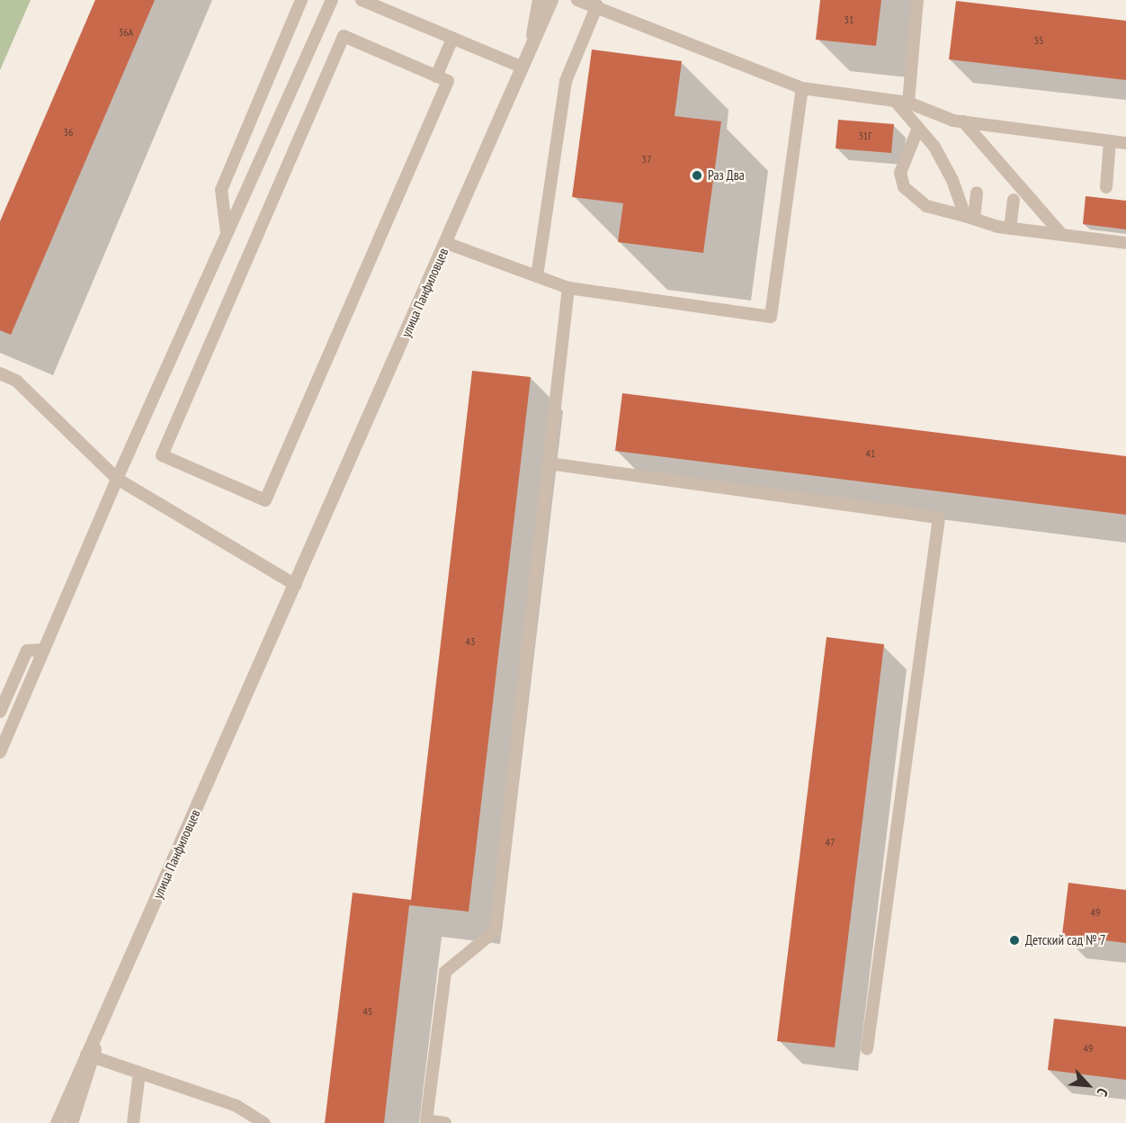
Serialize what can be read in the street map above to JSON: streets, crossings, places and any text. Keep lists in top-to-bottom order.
{
  "streets": {
    "street": ["улица Панфиловцев"]
  },
  "places": ["Раз Два", "Детский сад № 7"],
  "house_numbers": [
    "31",
    "36А",
    "35",
    "36",
    "31Г",
    "37",
    "41",
    "43",
    "47",
    "49",
    "45",
    "49"
  ],
  "north": "bottom right"
}
